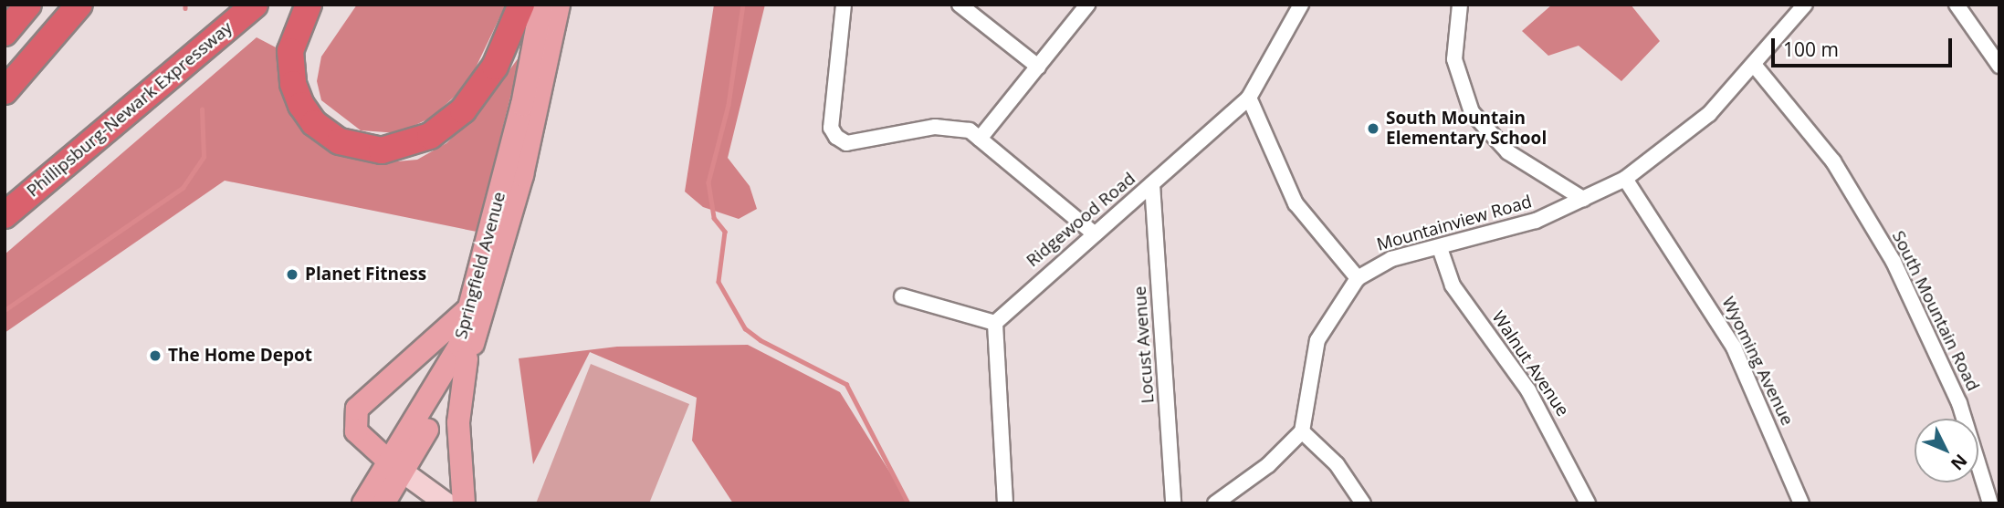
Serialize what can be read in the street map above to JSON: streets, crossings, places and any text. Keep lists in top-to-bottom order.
{
  "streets": {
    "highway": ["Phillipsburg-Newark Expressway"],
    "main road": ["Springfield Avenue"],
    "street": [
      "Ridgewood Road",
      "Mountainview Road",
      "South Mountain Road",
      "Locust Avenue",
      "Wyoming Avenue",
      "Walnut Avenue"
    ]
  },
  "crossings": [
    ["Ridgewood Road", "Locust Avenue"],
    ["Mountainview Road", "South Mountain Road"],
    ["Mountainview Road", "Wyoming Avenue"],
    ["Mountainview Road", "Walnut Avenue"]
  ],
  "places": ["South Mountain Elementary School", "Planet Fitness", "The Home Depot"],
  "scale_bar": "100 m",
  "north": "bottom right"
}
